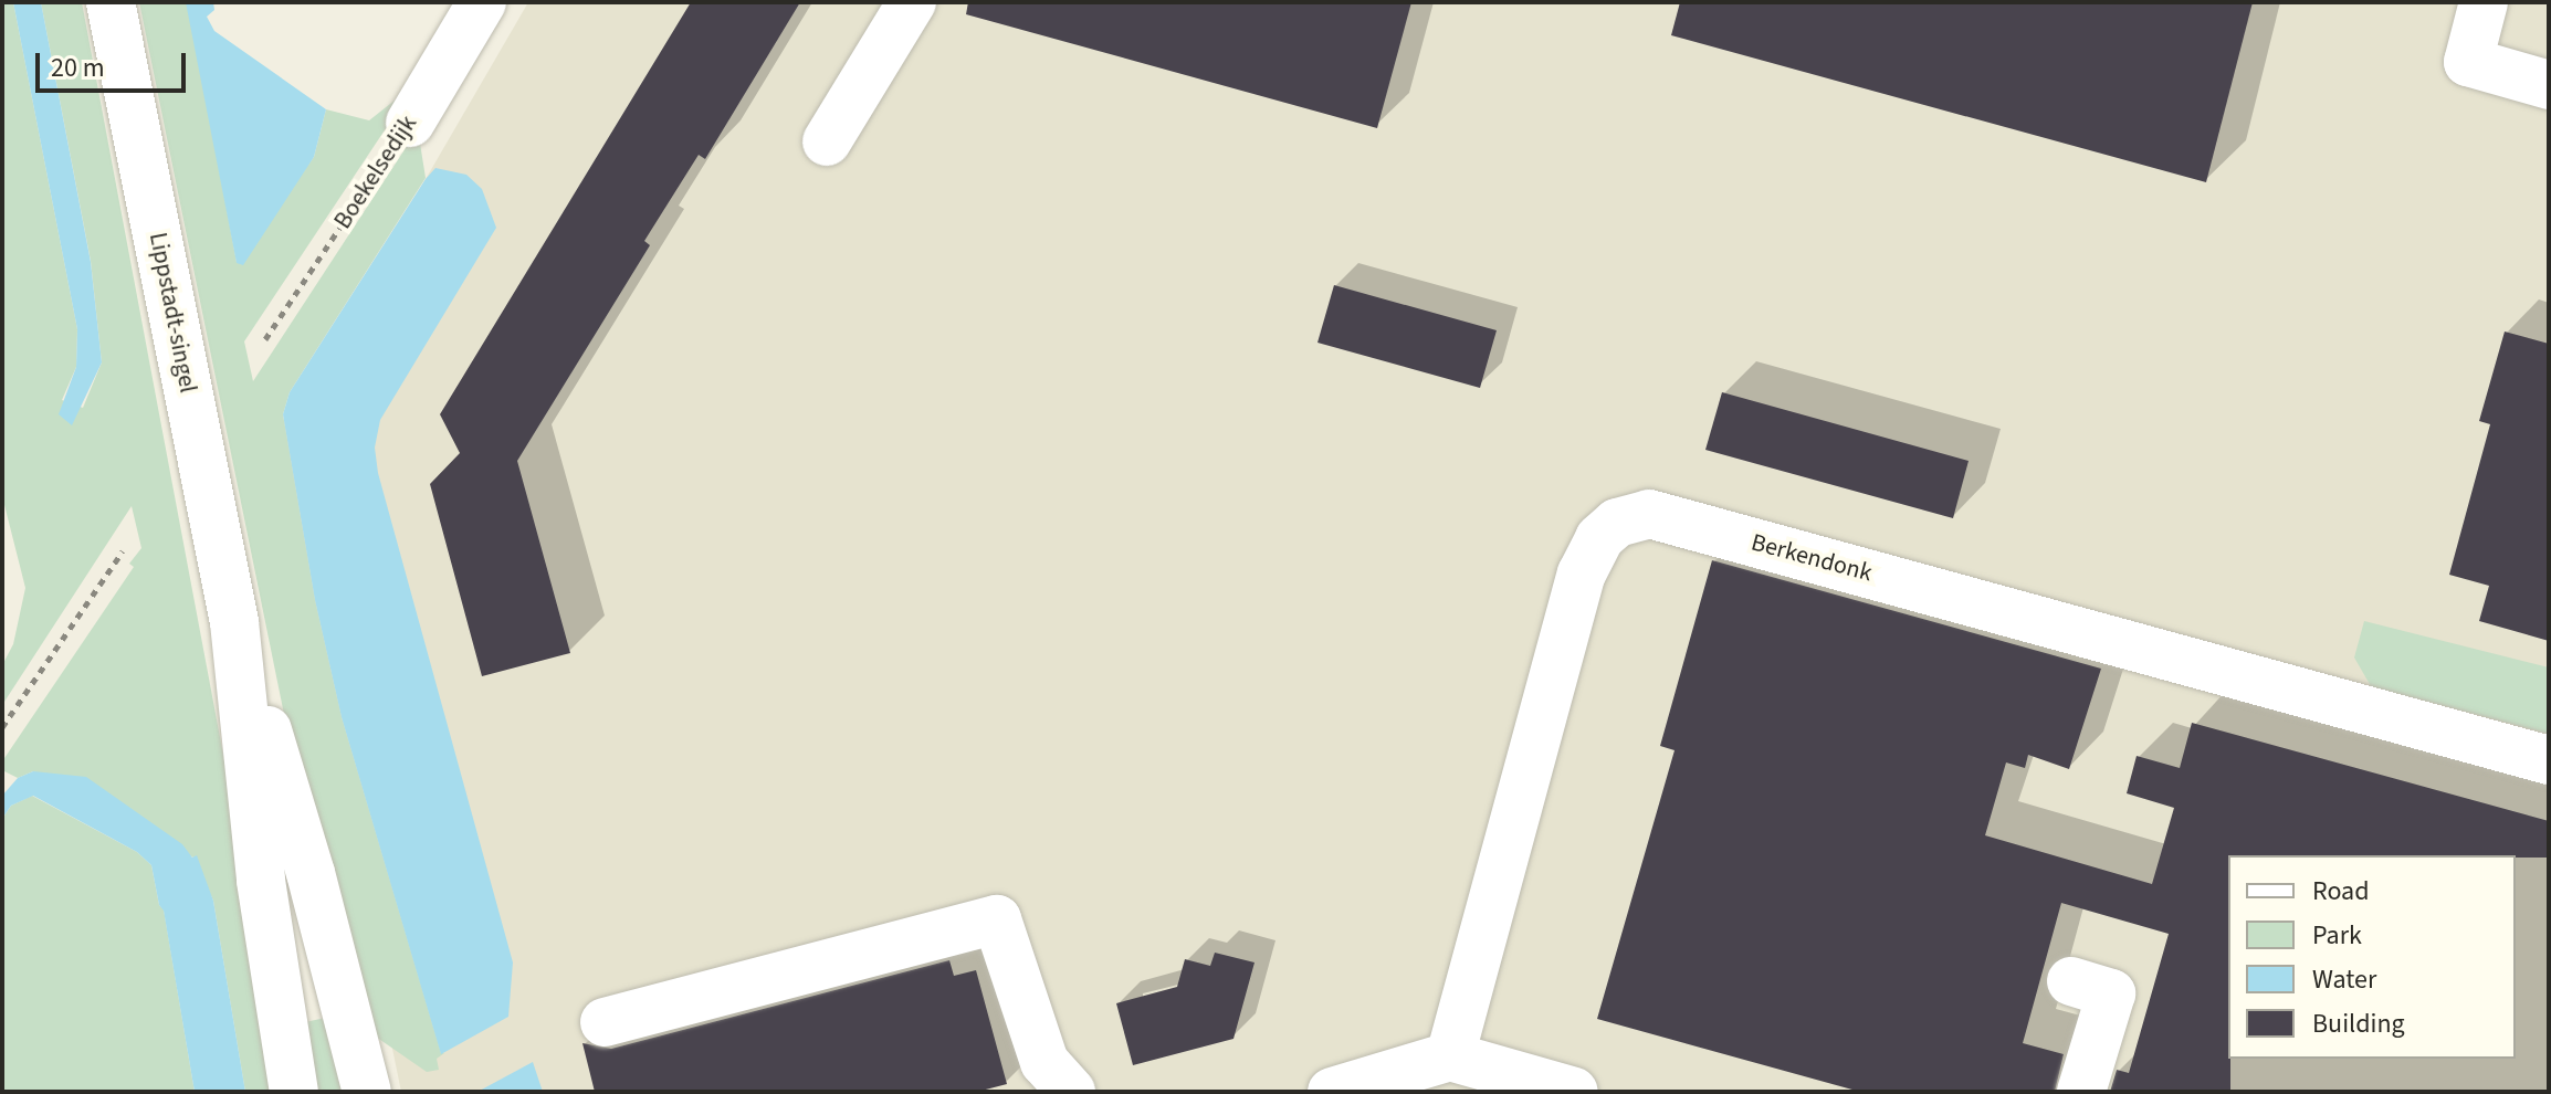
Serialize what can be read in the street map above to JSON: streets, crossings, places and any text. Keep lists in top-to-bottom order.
{
  "streets": {
    "street": ["Boekelsedijk", "Lippstadt-singel", "Berkendonk"]
  },
  "legend": [
    "Road",
    "Park",
    "Water",
    "Building"
  ],
  "scale_bar": "20 m"
}
